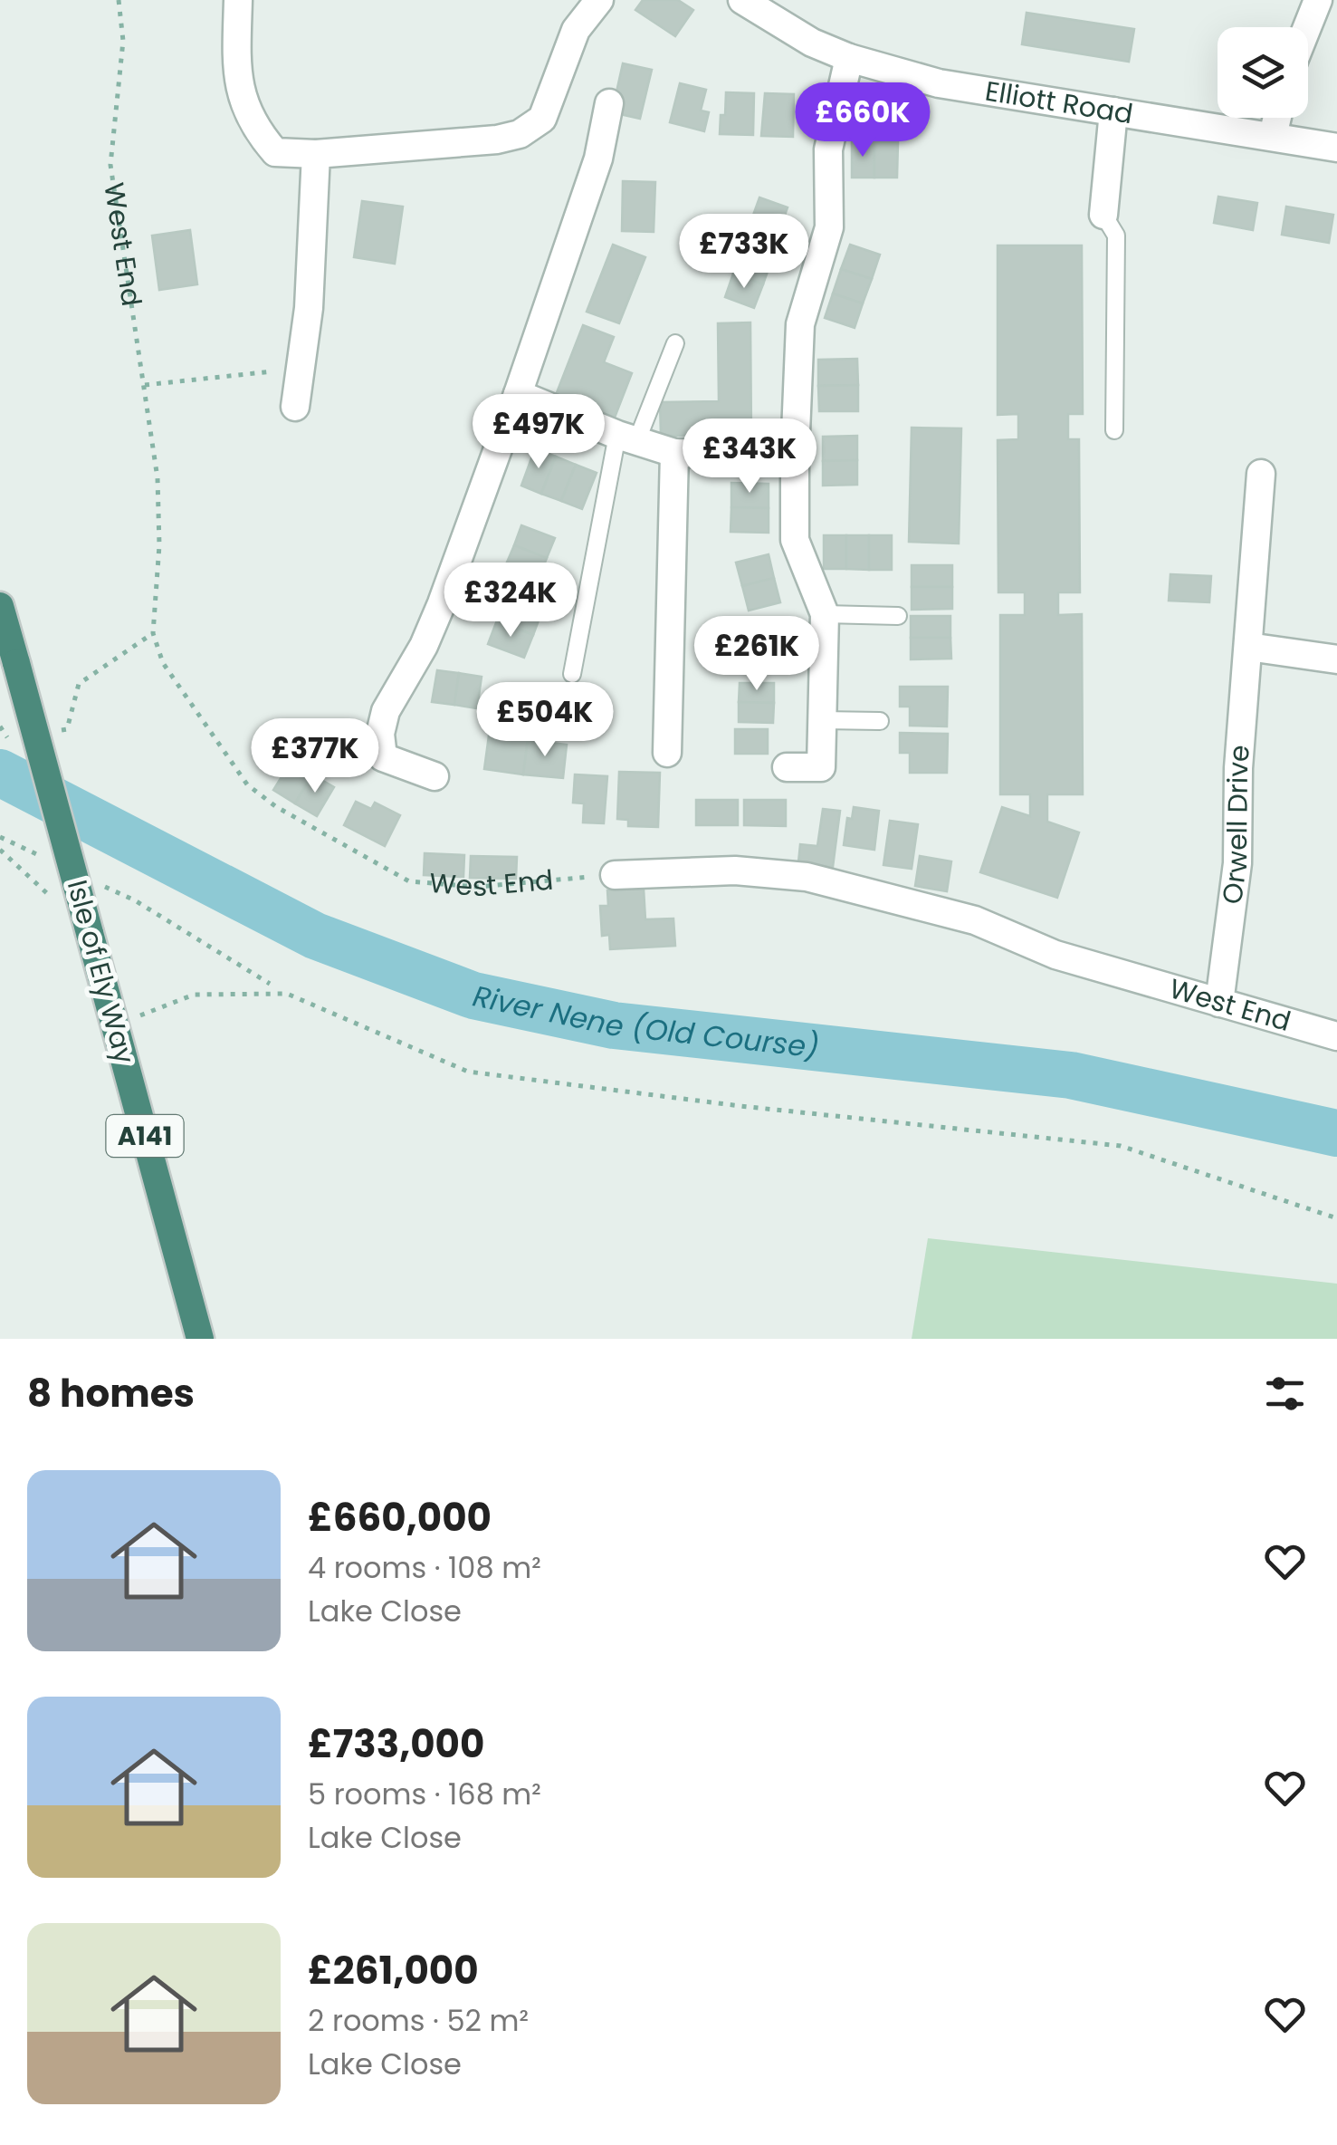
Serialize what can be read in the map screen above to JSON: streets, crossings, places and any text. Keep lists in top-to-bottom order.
{
  "streets": {
    "highway": ["Isle of Ely Way", "A141"],
    "street": ["Elliott Road", "West End", "Orwell Drive"]
  },
  "crossings": [
    ["West End", "Orwell Drive"]
  ],
  "water": ["River Nene (Old Course)"],
  "page": {
    "price": [
      "£660K",
      "£733K",
      "£497K",
      "£343K",
      "£324K",
      "£261K",
      "£504K",
      "£377K"
    ],
    "heading": "8 homes",
    "list": [
      {
        "name": "£660,000",
        "note": "4 rooms · 108 m² · Lake Close"
      },
      {
        "name": "£733,000",
        "note": "5 rooms · 168 m² · Lake Close"
      },
      {
        "name": "£261,000",
        "note": "2 rooms · 52 m² · Lake Close"
      }
    ]
  }
}
